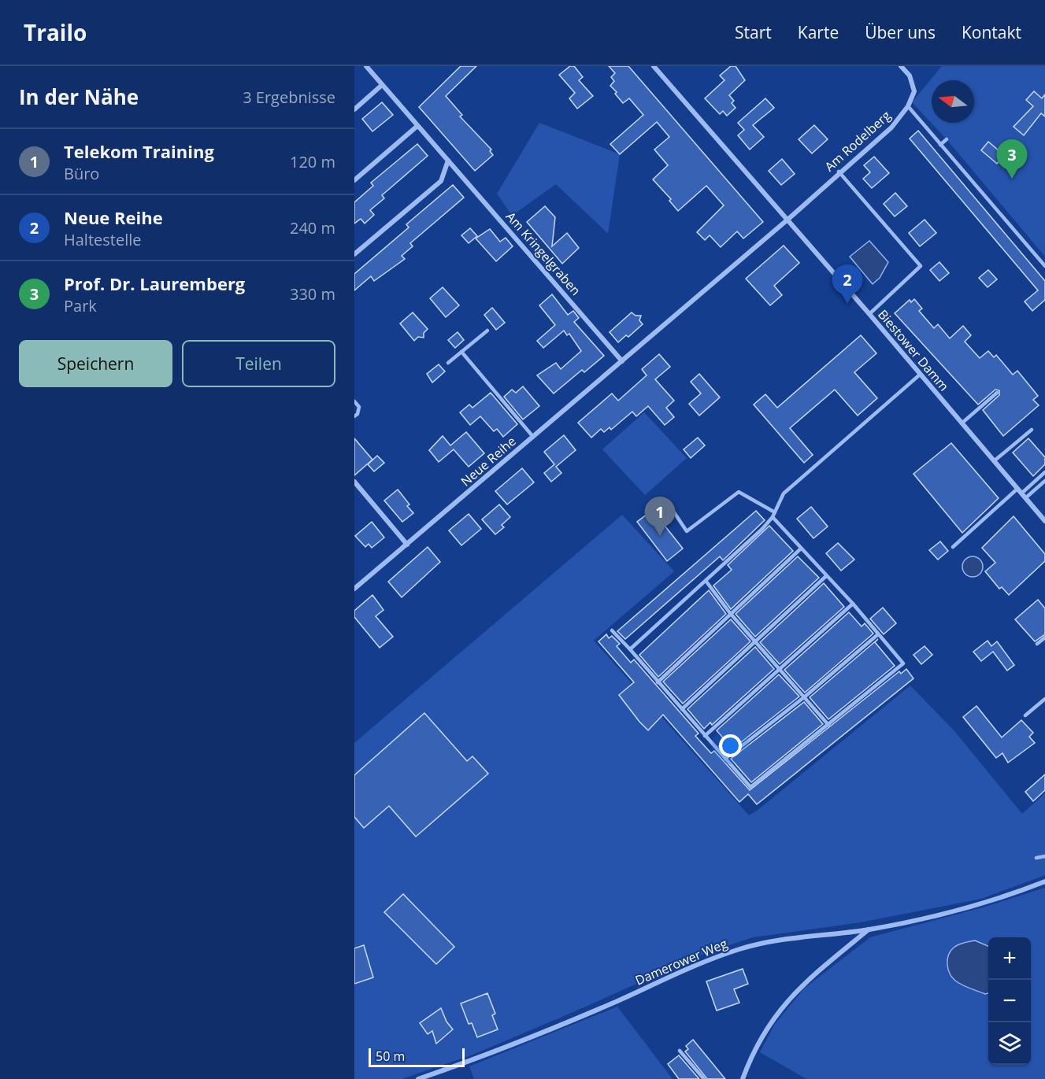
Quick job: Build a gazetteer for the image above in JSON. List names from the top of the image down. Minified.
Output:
{"streets":{"street":["Am Rodelberg","Am Kringelgraben","Biestower Damm","Neue Reihe","Damerower Weg"]},"crossings":[["Am Rodelberg","Biestower Damm"],["Am Rodelberg","Neue Reihe"],["Am Kringelgraben","Neue Reihe"],["Biestower Damm","Neue Reihe"]],"scale_bar":"50 m","north":"left","page":{"header":"Trailo","nav":["Start","Karte","Über uns","Kontakt"],"heading":["In der Nähe","3 Ergebnisse"],"list":[{"mark":"1","name":"Telekom Training","note":"Büro","value":"120 m"},{"mark":"2","name":"Neue Reihe","note":"Haltestelle","value":"240 m"},{"mark":"3","name":"Prof. Dr. Lauremberg","note":"Park","value":"330 m"}],"pins":["3","2","1"],"buttons":["Speichern","Teilen"],"map_buttons":["+","−"],"scale":"50 m"}}
